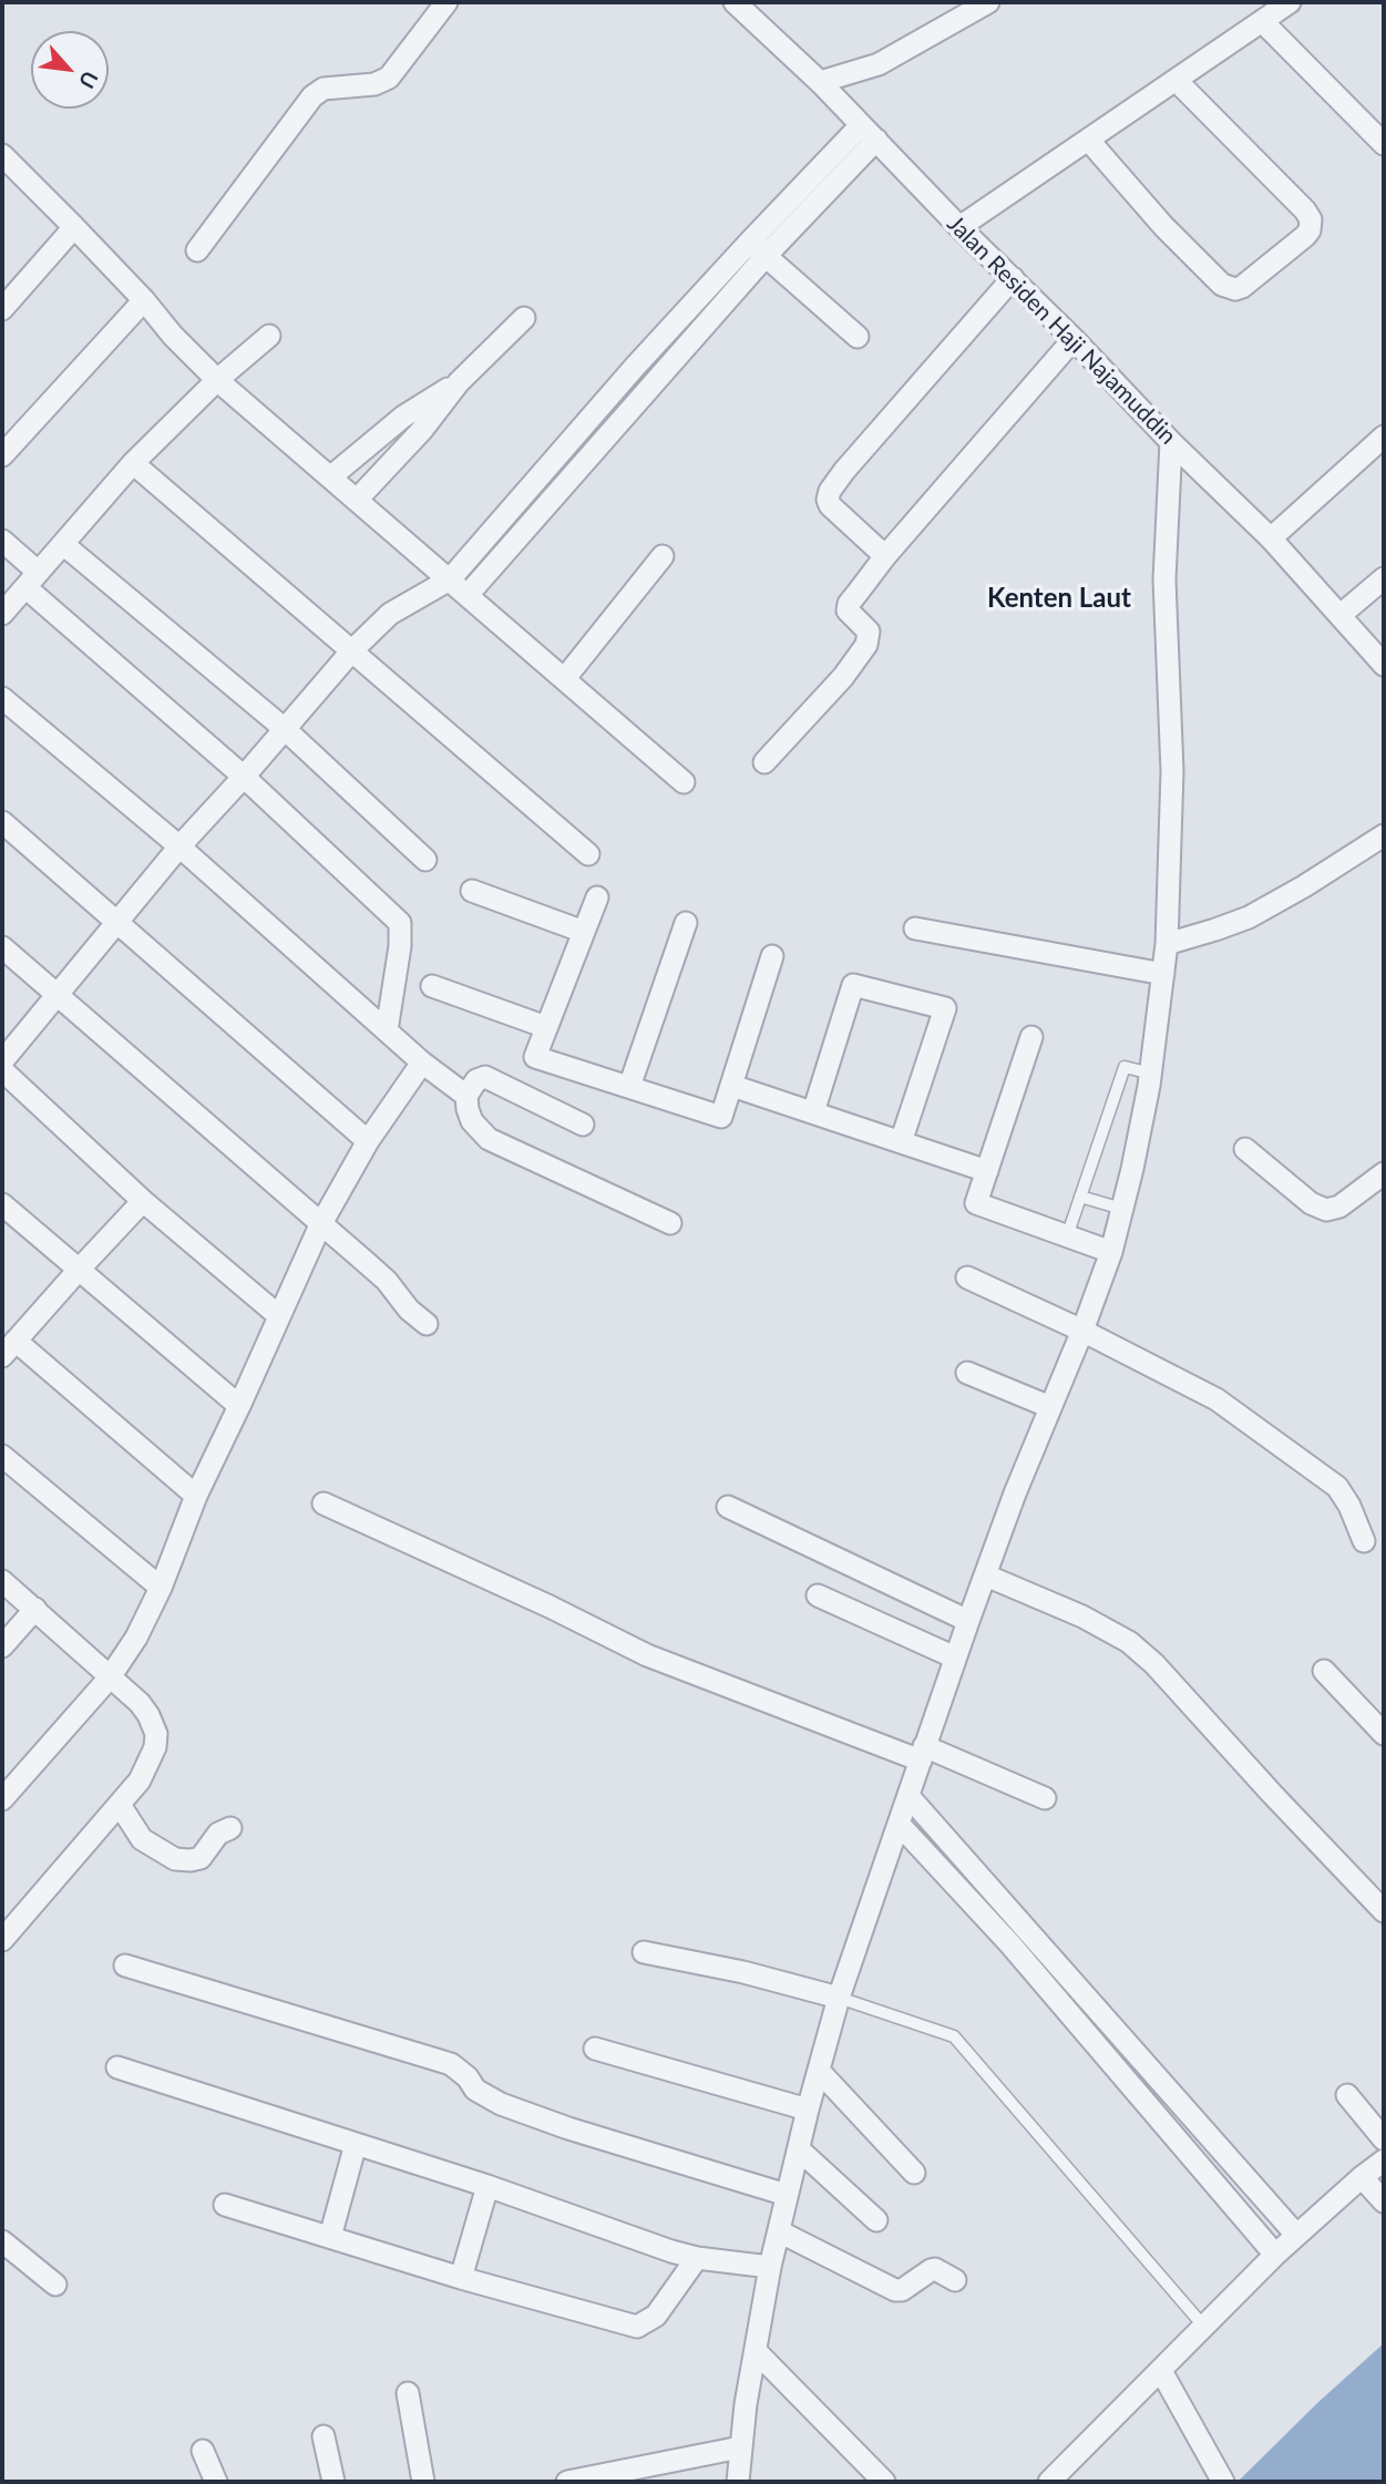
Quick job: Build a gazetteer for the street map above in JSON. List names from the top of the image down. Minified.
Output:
{"streets":{"street":["Jalan Residen Haji Najamuddin"]},"districts":["Kenten Laut"],"north":"bottom right"}
